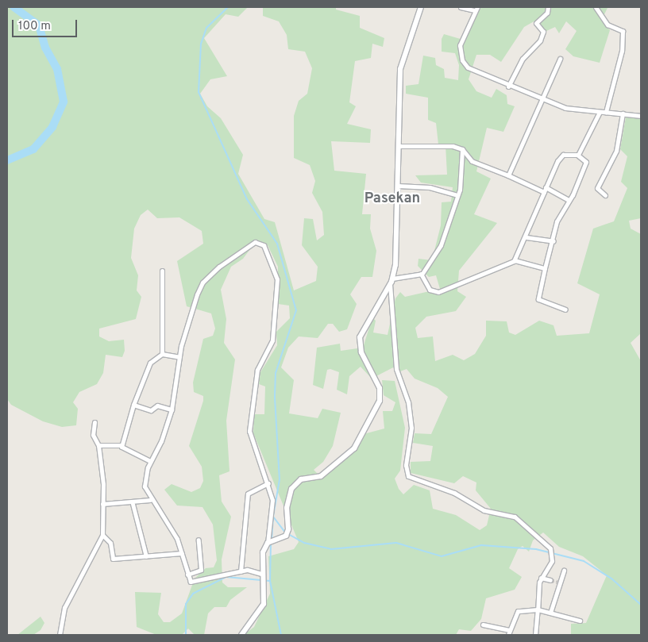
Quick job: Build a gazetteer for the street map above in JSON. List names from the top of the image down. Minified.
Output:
{"districts":["Pasekan"],"scale_bar":"100 m"}
